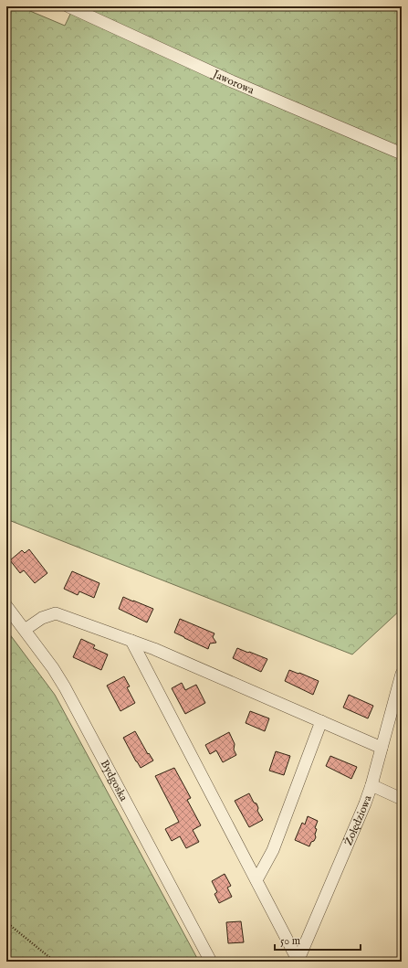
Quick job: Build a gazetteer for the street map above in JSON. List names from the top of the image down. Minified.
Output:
{"streets":{"street":["Jaworowa","Bydgoska","Żołędziowa"]},"scale_bar":"50 m"}
